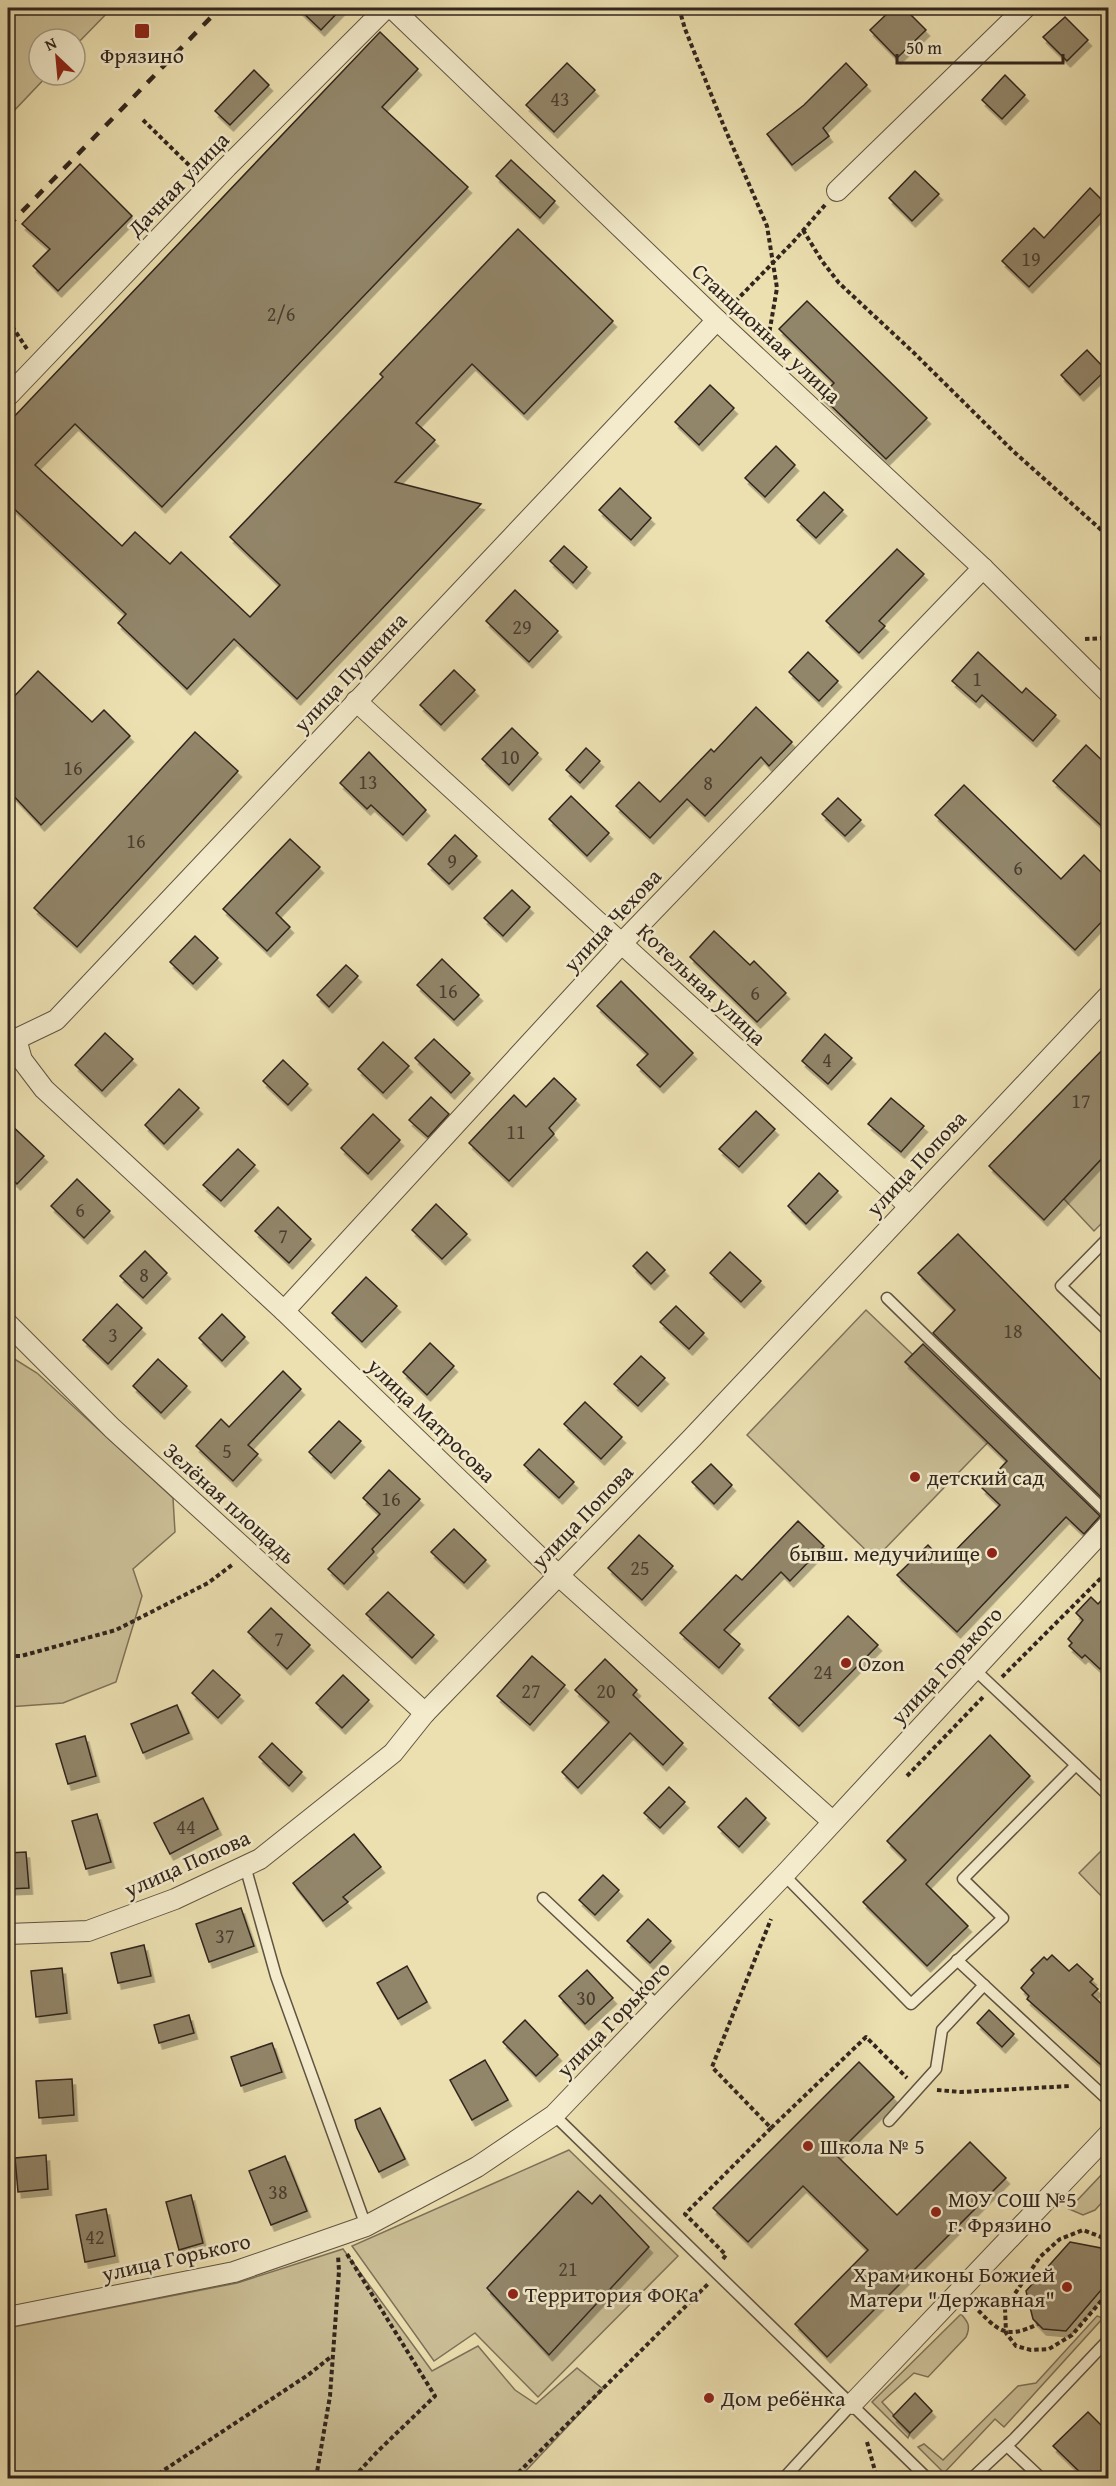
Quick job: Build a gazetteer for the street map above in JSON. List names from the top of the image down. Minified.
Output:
{"streets":{"street":["Дачная улица","Станционная улица","улица Пушкина","улица Чехова","Котельная улица","улица Попова","улица Матросова","Зелёная площадь","улица Горького"]},"crossings":[["Станционная улица","улица Пушкина"],["Станционная улица","улица Чехова"],["улица Пушкина","Котельная улица"],["улица Пушкина","улица Матросова"],["улица Чехова","Котельная улица"],["улица Чехова","улица Матросова"],["Котельная улица","улица Попова"],["улица Попова","улица Матросова"],["улица Попова","Зелёная площадь"],["улица Матросова","улица Горького"]],"places":{"transit":["Фрязино"],"other":["детский сад","бывш. медучилище","Ozon","Школа № 5","МОУ СОШ №5 г. Фрязино","Храм иконы Божией Матери \"Державная\"","Территория ФОКа","Дом ребёнка"]},"house_numbers":["43","19","2/6","29","1","10","16","13","8","16","9","6","16","6","4","17","11","6","7","8","18","3","5","16","25","7","24","27","20","44","37","30","38","42","21"],"scale_bar":"50 m","north":"top left"}
